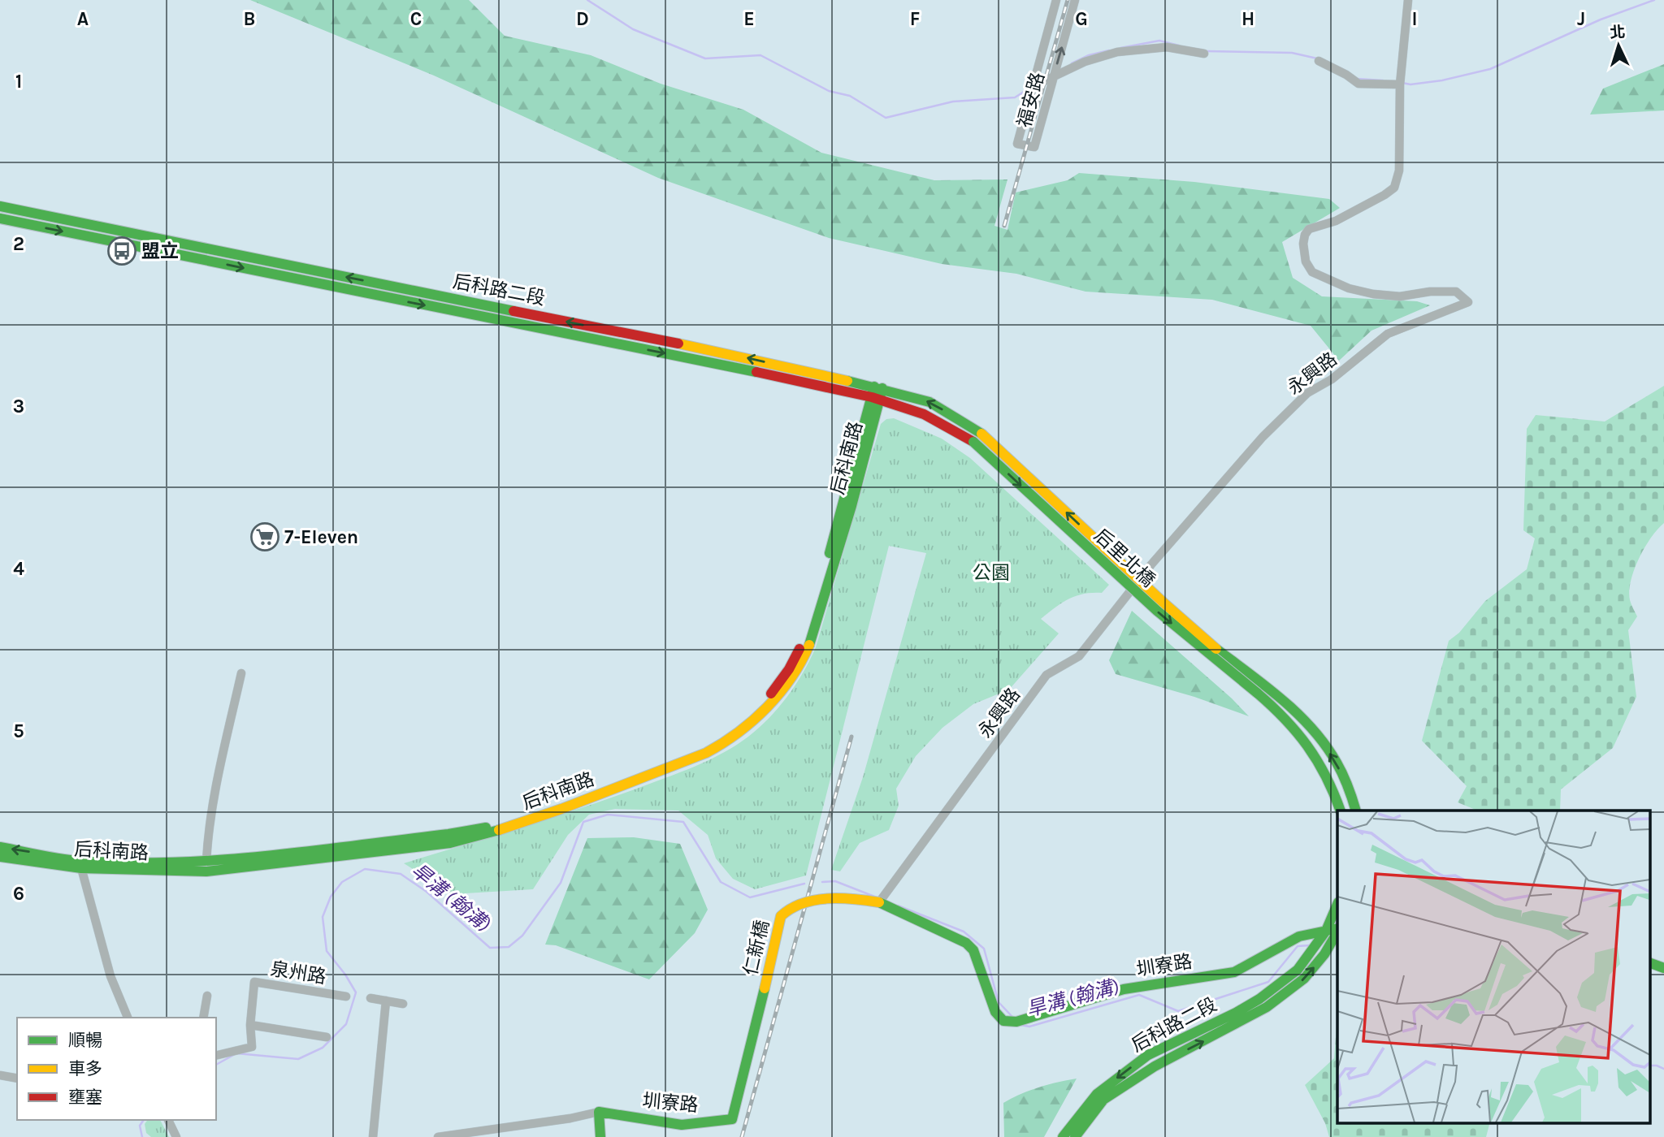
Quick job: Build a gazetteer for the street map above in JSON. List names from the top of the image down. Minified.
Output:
{"streets":{"street":["福安路","后科路二段","永興路","后科南路","后里北橋","仁新橋","圳寮路","泉州路"]},"crossings":[["后科路二段","后科南路"],["后科路二段","后里北橋"],["永興路","仁新橋"],["永興路","圳寮路"],["仁新橋","圳寮路"]],"water":["旱溝 (翰溝)"],"parks":["公園"],"places":{"bus stop":["盟立"],"supermarket":["7-Eleven"]},"legend":["順暢","車多","壅塞"],"north":"top","grid":{"columns":["A","B","C","D","E","F","G","H","I","J"],"rows":["1","2","3","4","5","6"]}}
